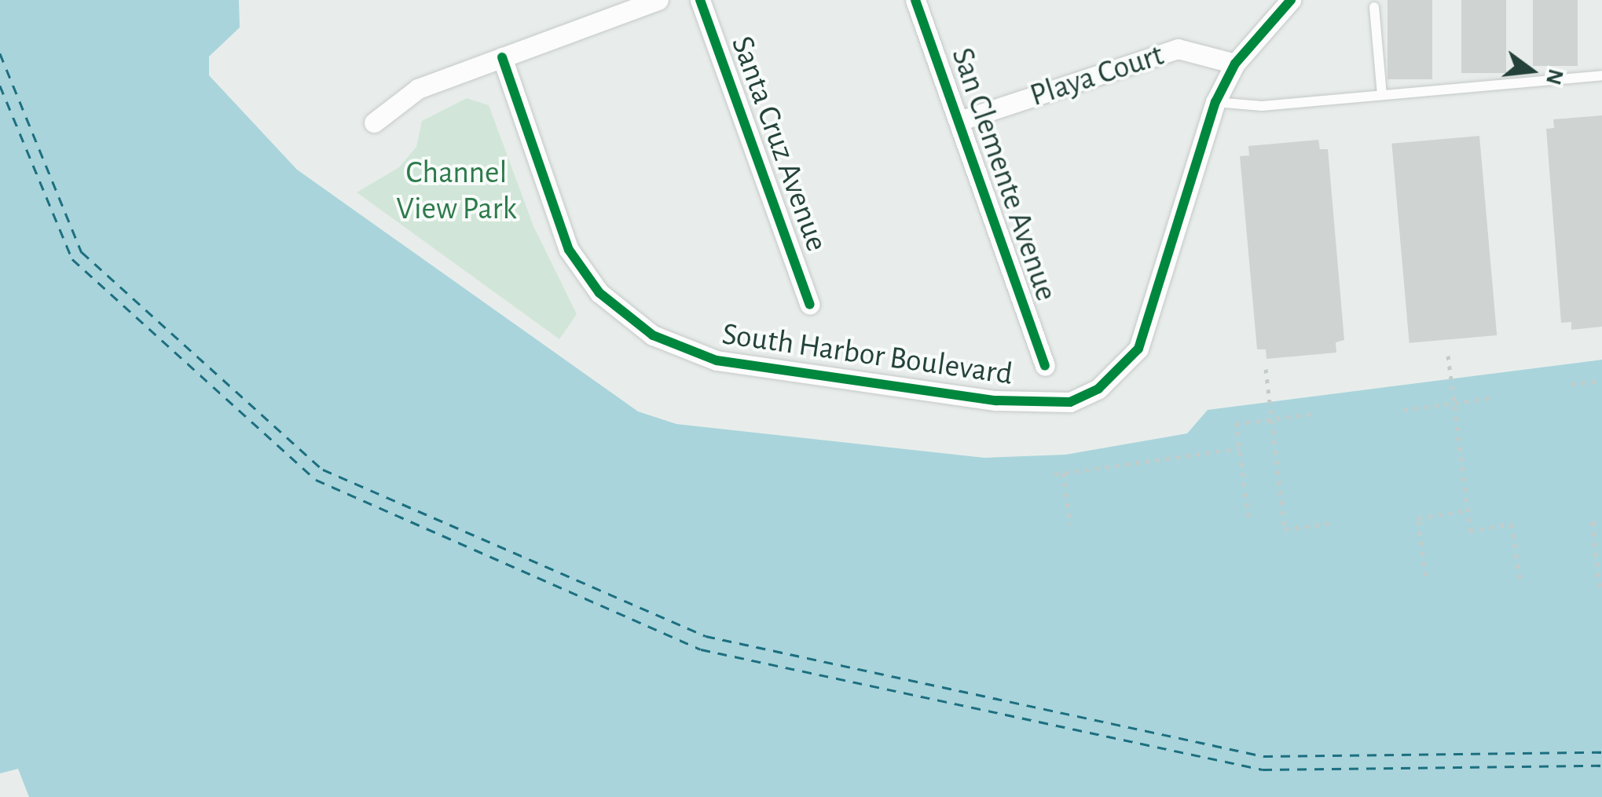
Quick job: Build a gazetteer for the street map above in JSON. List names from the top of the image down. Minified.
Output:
{"streets":{"street":["Playa Court","Santa Cruz Avenue","San Clemente Avenue","South Harbor Boulevard"]},"crossings":[["Playa Court","San Clemente Avenue"],["Playa Court","South Harbor Boulevard"]],"parks":["Channel View Park"],"north":"right"}
